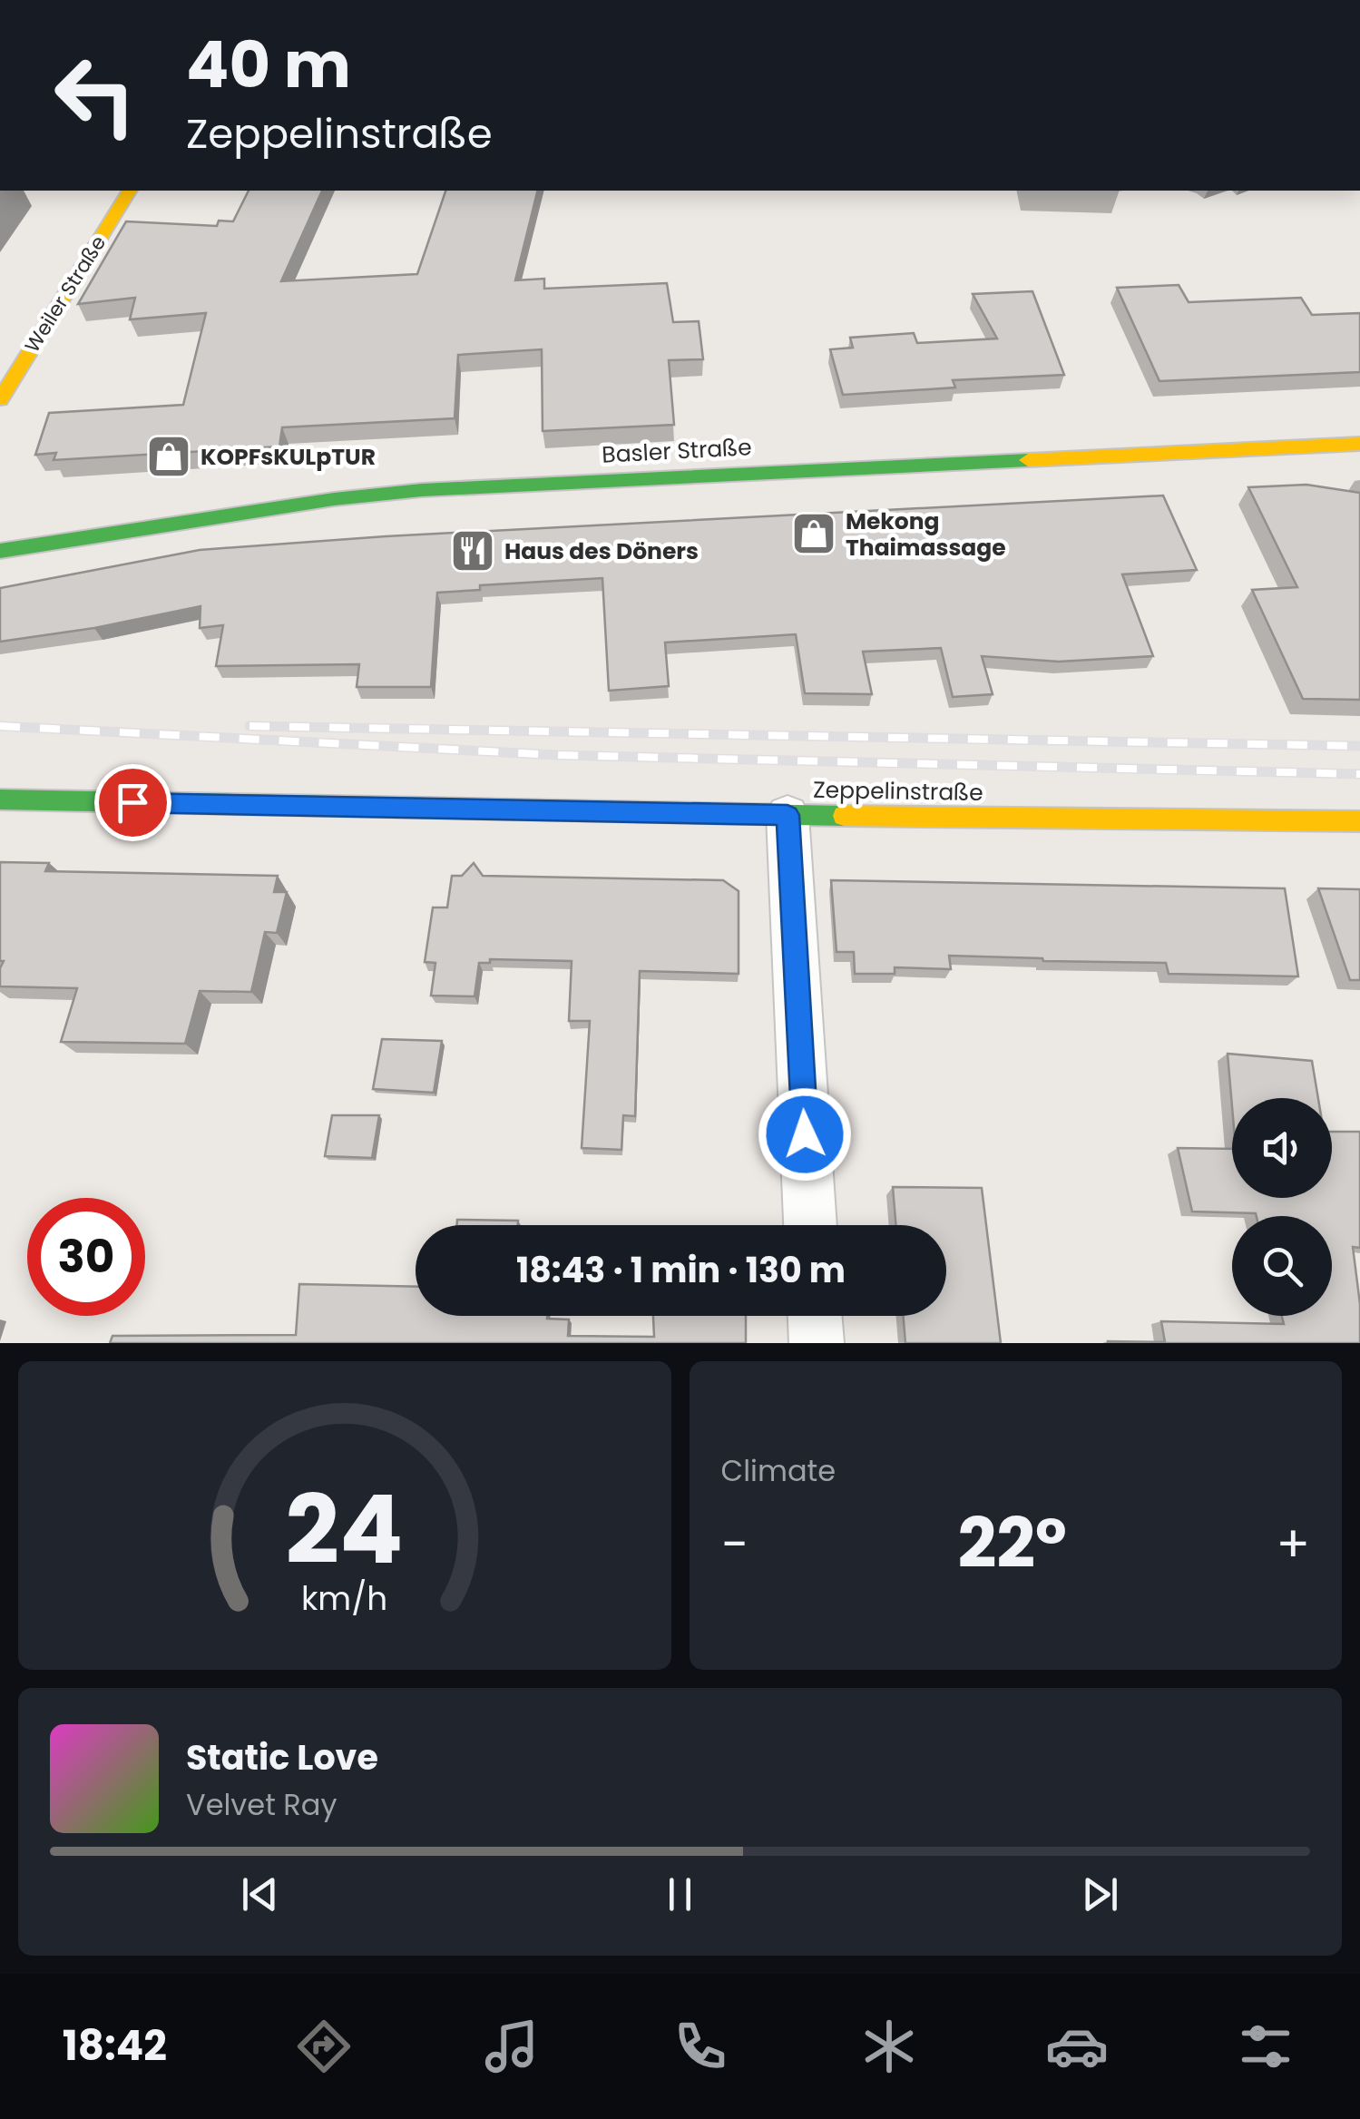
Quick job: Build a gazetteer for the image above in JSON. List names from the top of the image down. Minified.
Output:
{"streets":{"main road":["Weiler Straße","Basler Straße","Zeppelinstraße"]},"places":{"shop":["KOPFsKULpTUR","Mekong Thaimassage"],"restaurant":["Haus des Döners"]},"page":{"turn":["40 m","Zeppelinstraße"],"limit":"30","trip":"18:43 · 1 min · 130 m","tile":"Climate","heat":["−","22°","+"],"song":["Static Love","Velvet Ray"],"tabs":"18:42","gauge":["24","km/h"]}}
